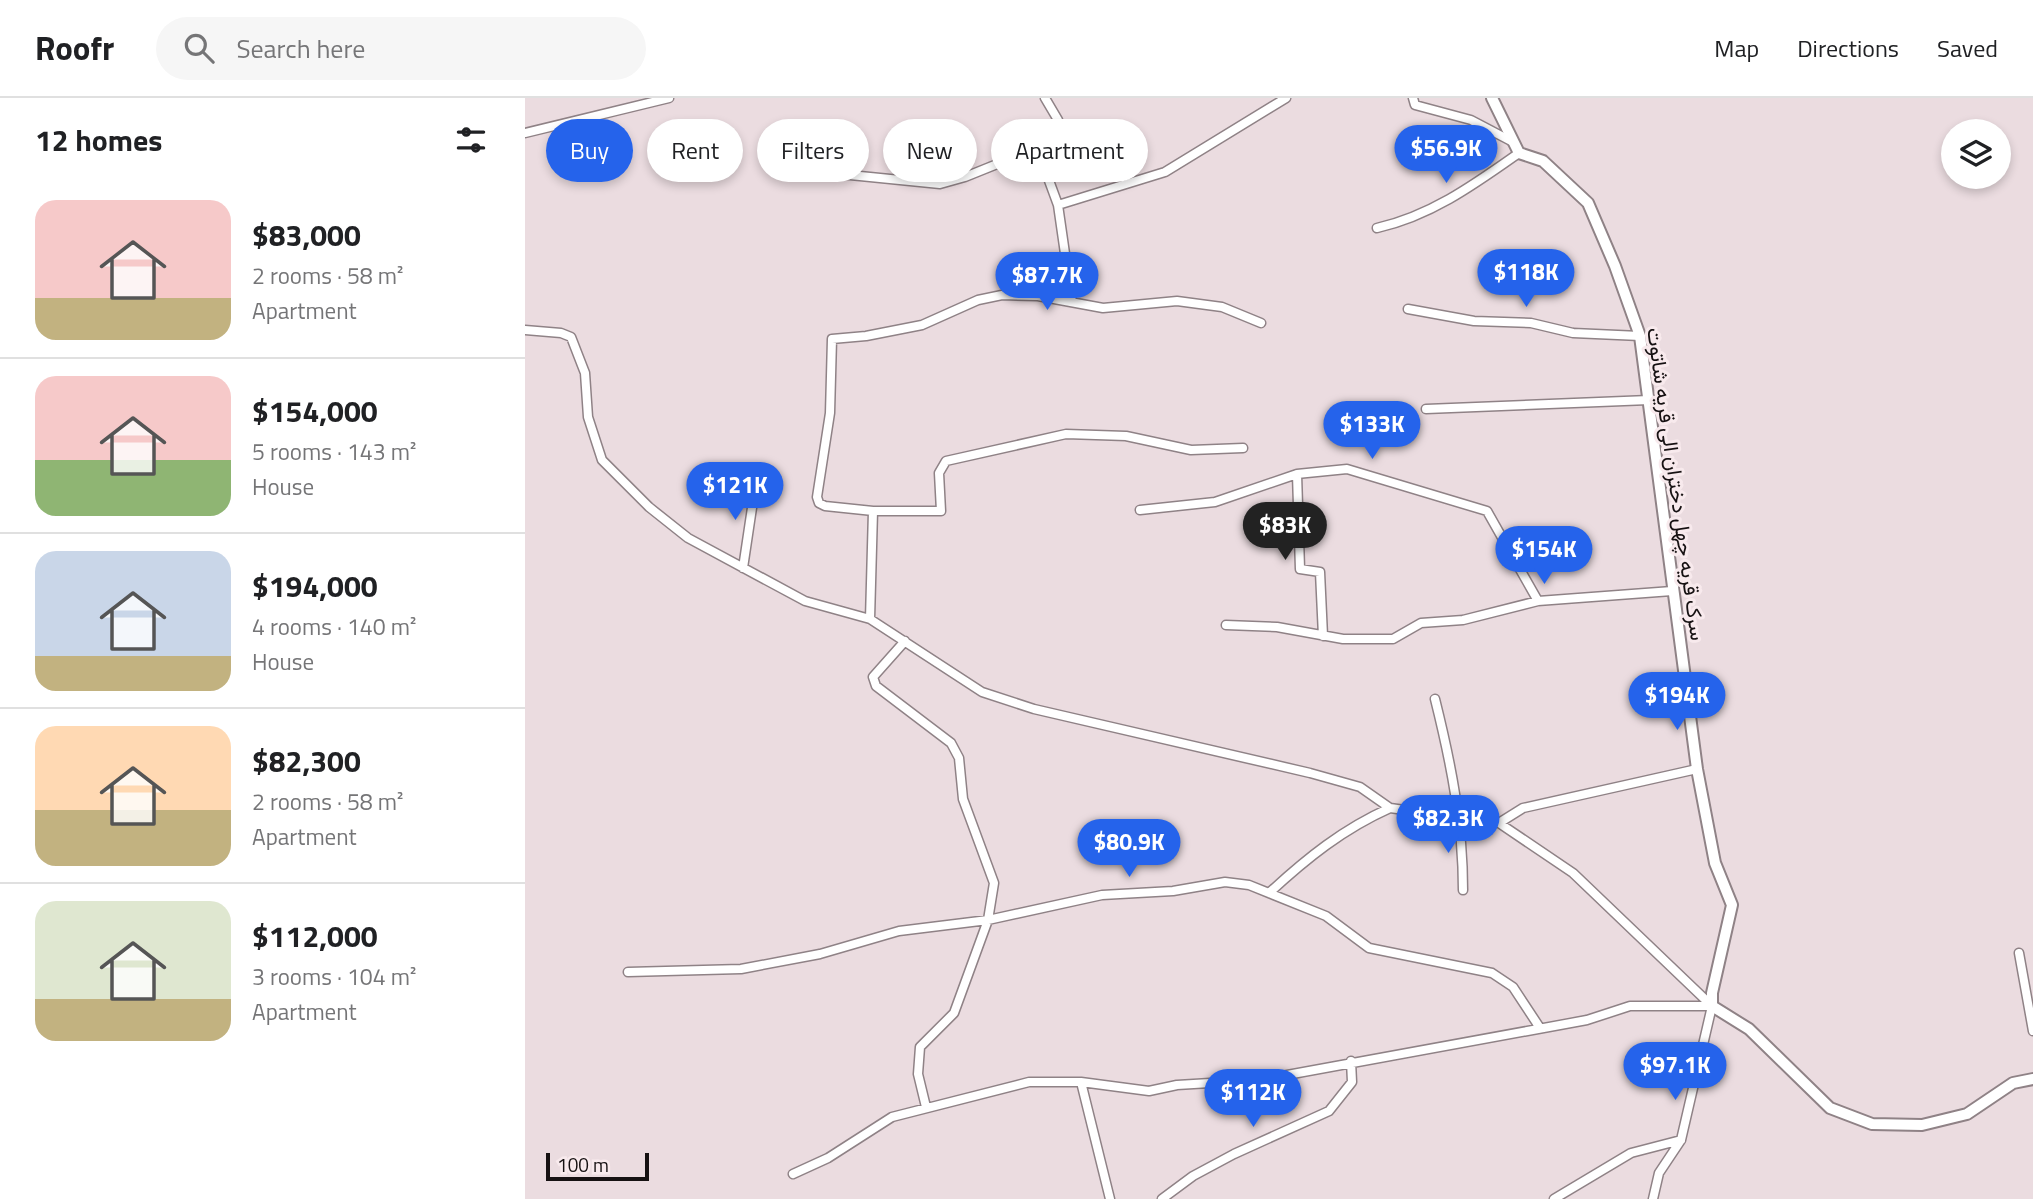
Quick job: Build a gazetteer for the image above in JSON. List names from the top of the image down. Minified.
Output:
{"streets":{"street":["سرک قریه چهل دختران الی قریه شاتوت"]},"scale_bar":"100 m","page":{"header":"Roofr","search":"Search here","nav":["Map","Directions","Saved"],"heading":"12 homes","chip":["Buy","Rent","Filters","New","Apartment"],"price":["$56.9K","$118K","$87.7K","$133K","$121K","$83K","$154K","$194K","$82.3K","$80.9K","$97.1K","$112K"],"list":[{"name":"$83,000","note":"2 rooms · 58 m² · Apartment"},{"name":"$154,000","note":"5 rooms · 143 m² · House"},{"name":"$194,000","note":"4 rooms · 140 m² · House"},{"name":"$82,300","note":"2 rooms · 58 m² · Apartment"},{"name":"$112,000","note":"3 rooms · 104 m² · Apartment"}],"scale":"100 m"}}
